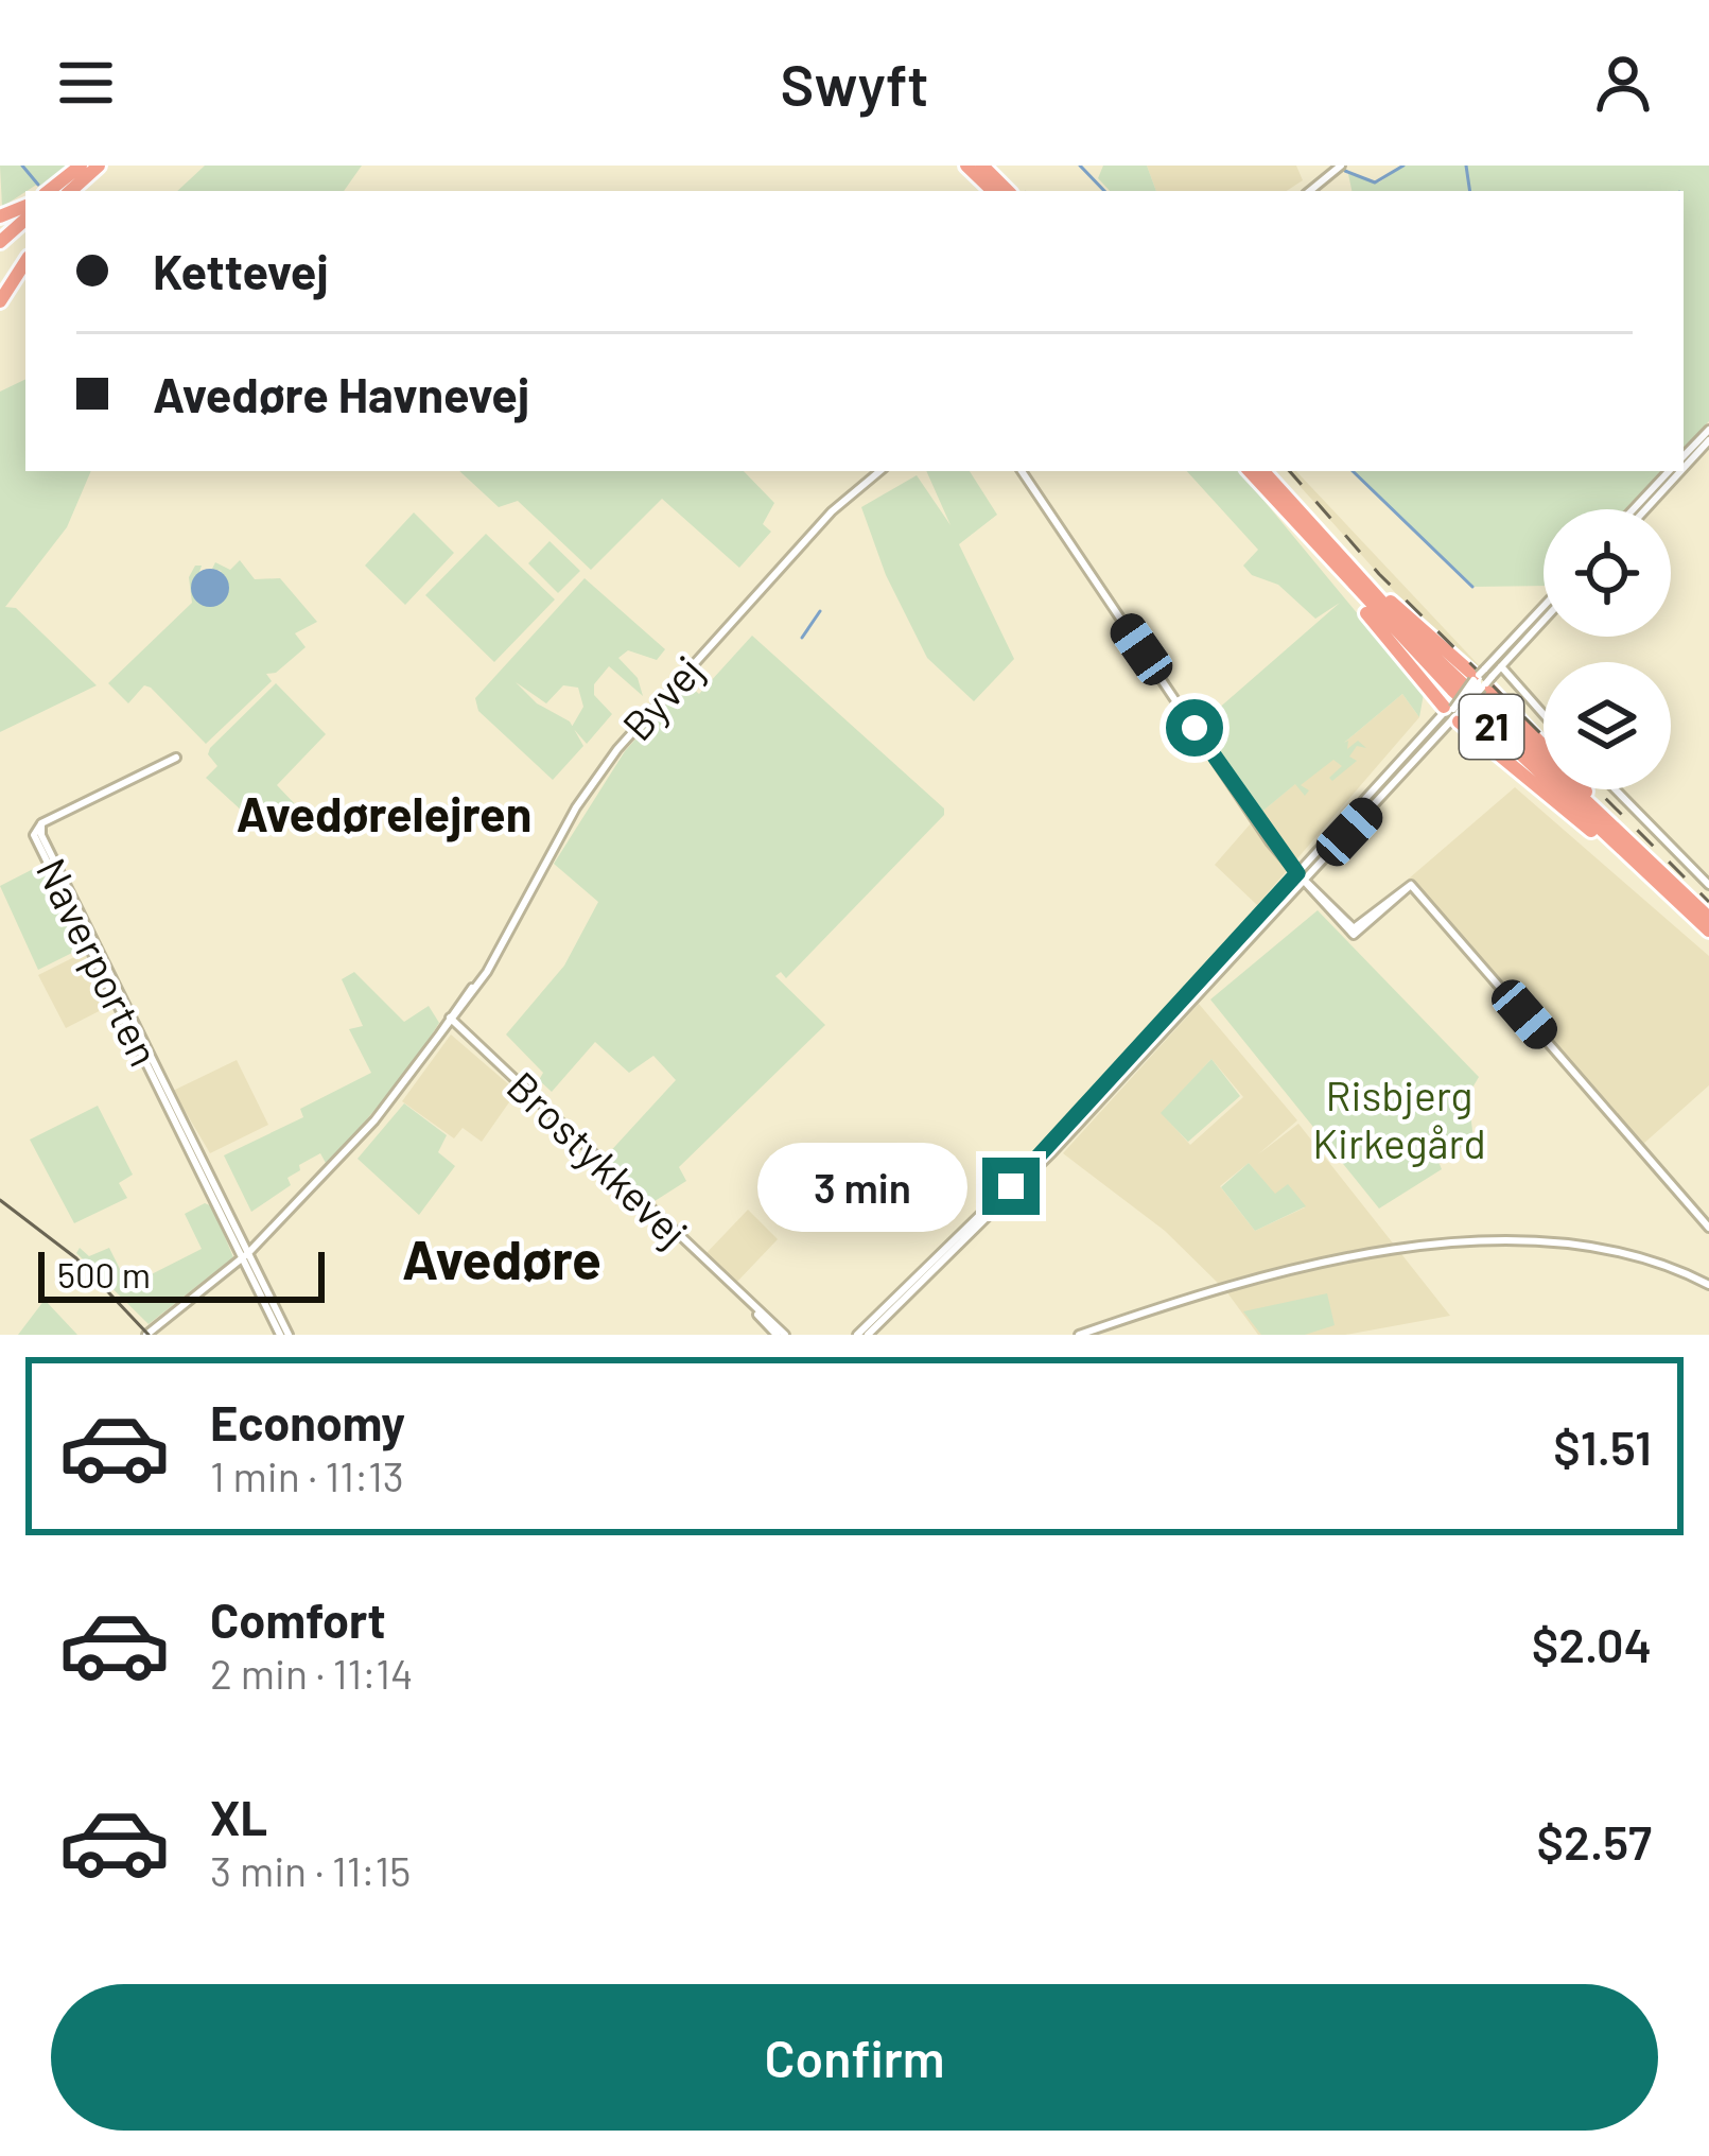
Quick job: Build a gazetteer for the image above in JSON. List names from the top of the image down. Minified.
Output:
{"streets":{"highway":["21"],"street":["Byvej","Naverporten","Brostykkevej"]},"crossings":[["Byvej","Naverporten"],["Byvej","Brostykkevej"]],"districts":["Avedørelejren","Avedøre"],"parks":["Risbjerg Kirkegård"],"scale_bar":"500 m","page":{"header":"Swyft","banner":["Kettevej","Avedøre Havnevej"],"bubble":"3 min","scale":"500 m","list":[{"name":"Economy","note":"1 min · 11:13","value":"$1.51"},{"name":"Comfort","note":"2 min · 11:14","value":"$2.04"},{"name":"XL","note":"3 min · 11:15","value":"$2.57"}],"buttons":"Confirm"}}
